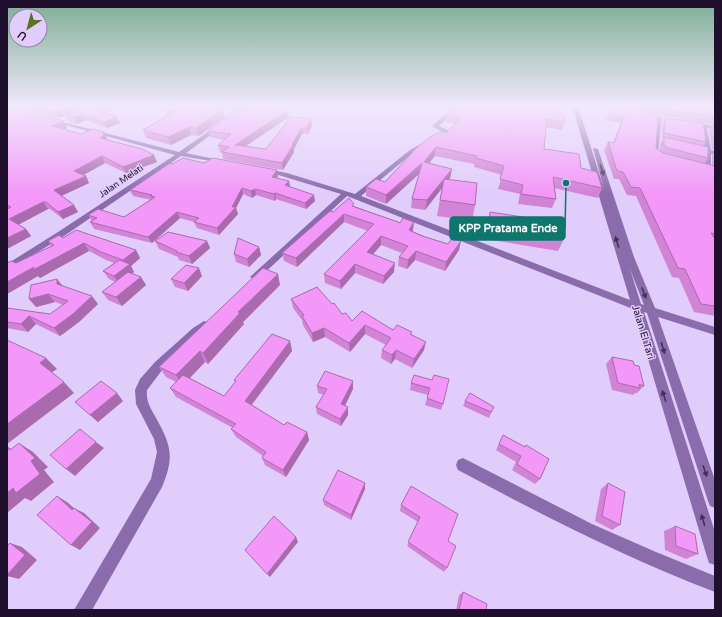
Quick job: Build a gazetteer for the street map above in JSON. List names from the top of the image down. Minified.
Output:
{"streets":{"street":["Jalan Melati","Jalan El Tari"]},"places":["KPP Pratama Ende"],"north":"bottom left"}
